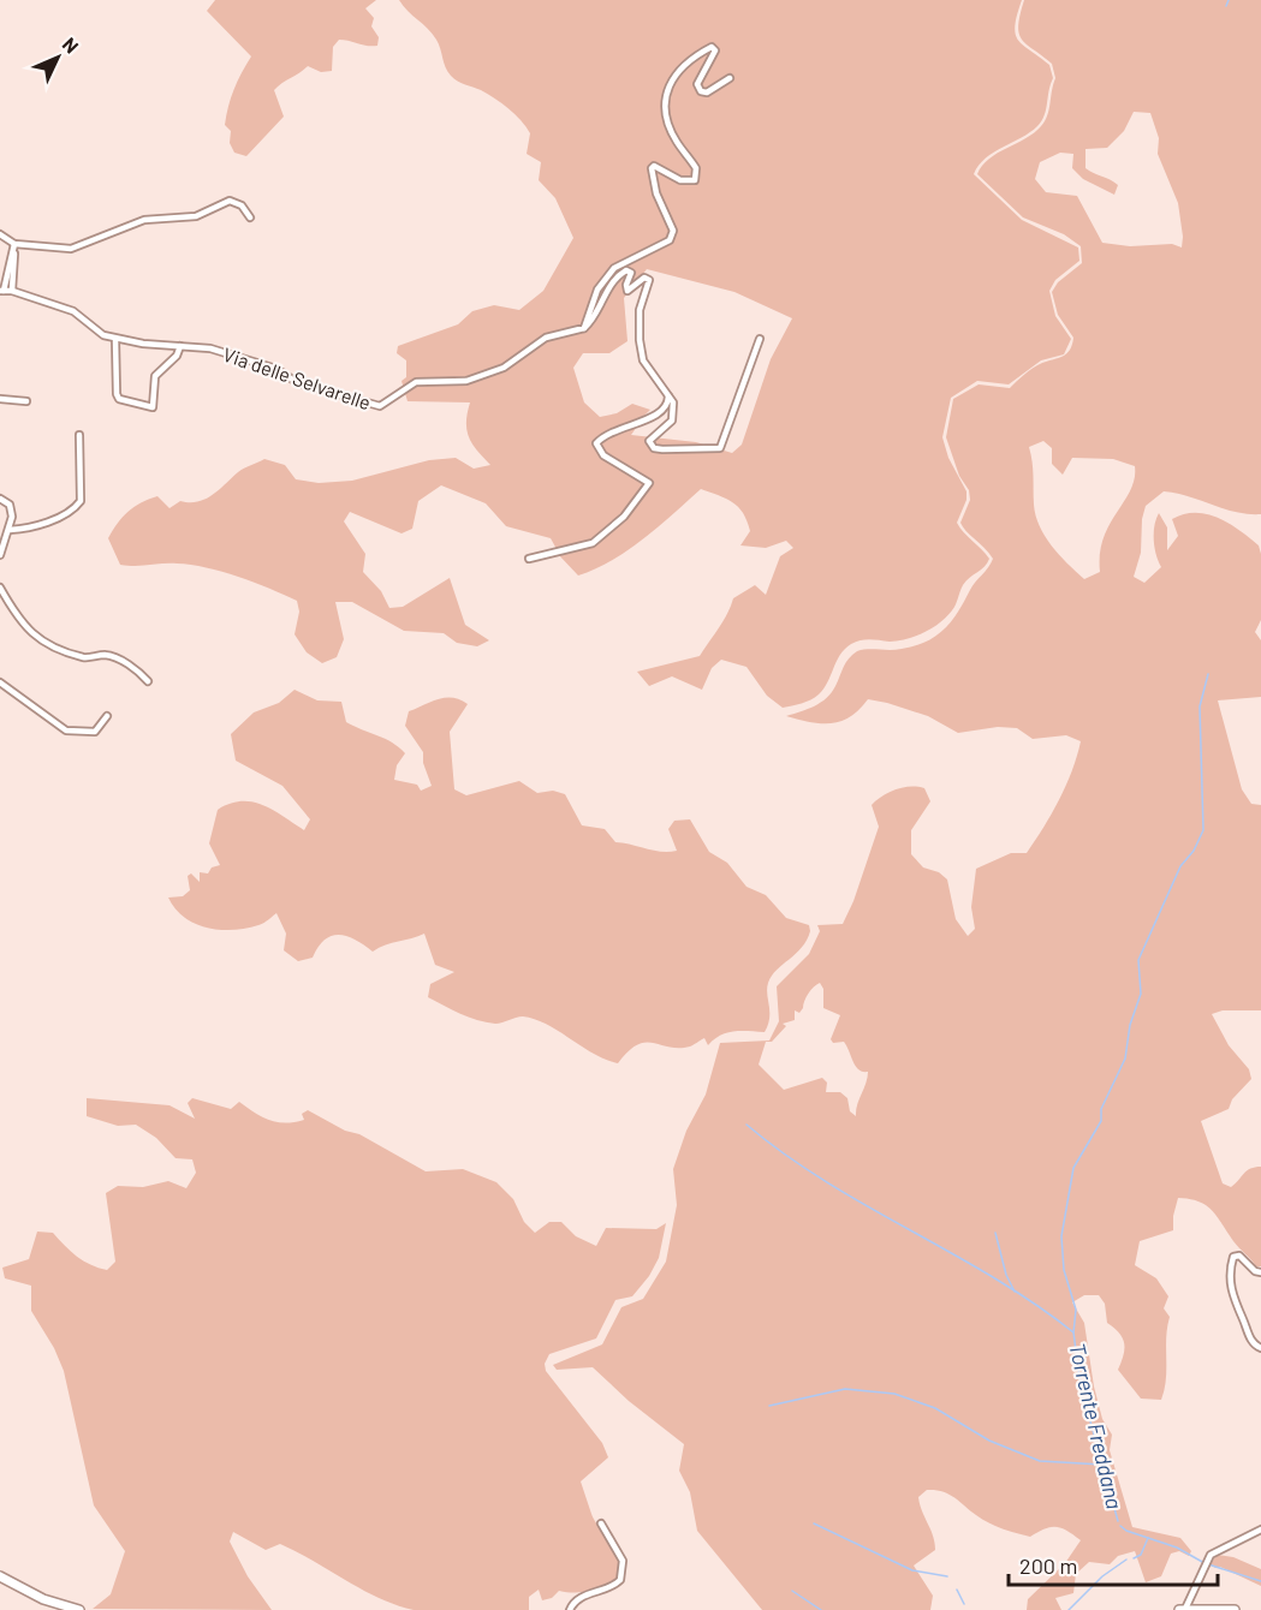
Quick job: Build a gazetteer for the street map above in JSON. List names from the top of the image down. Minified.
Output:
{"streets":{"street":["Via delle Selvarelle"]},"water":["Torrente Freddana"],"scale_bar":"200 m","north":"top right"}
